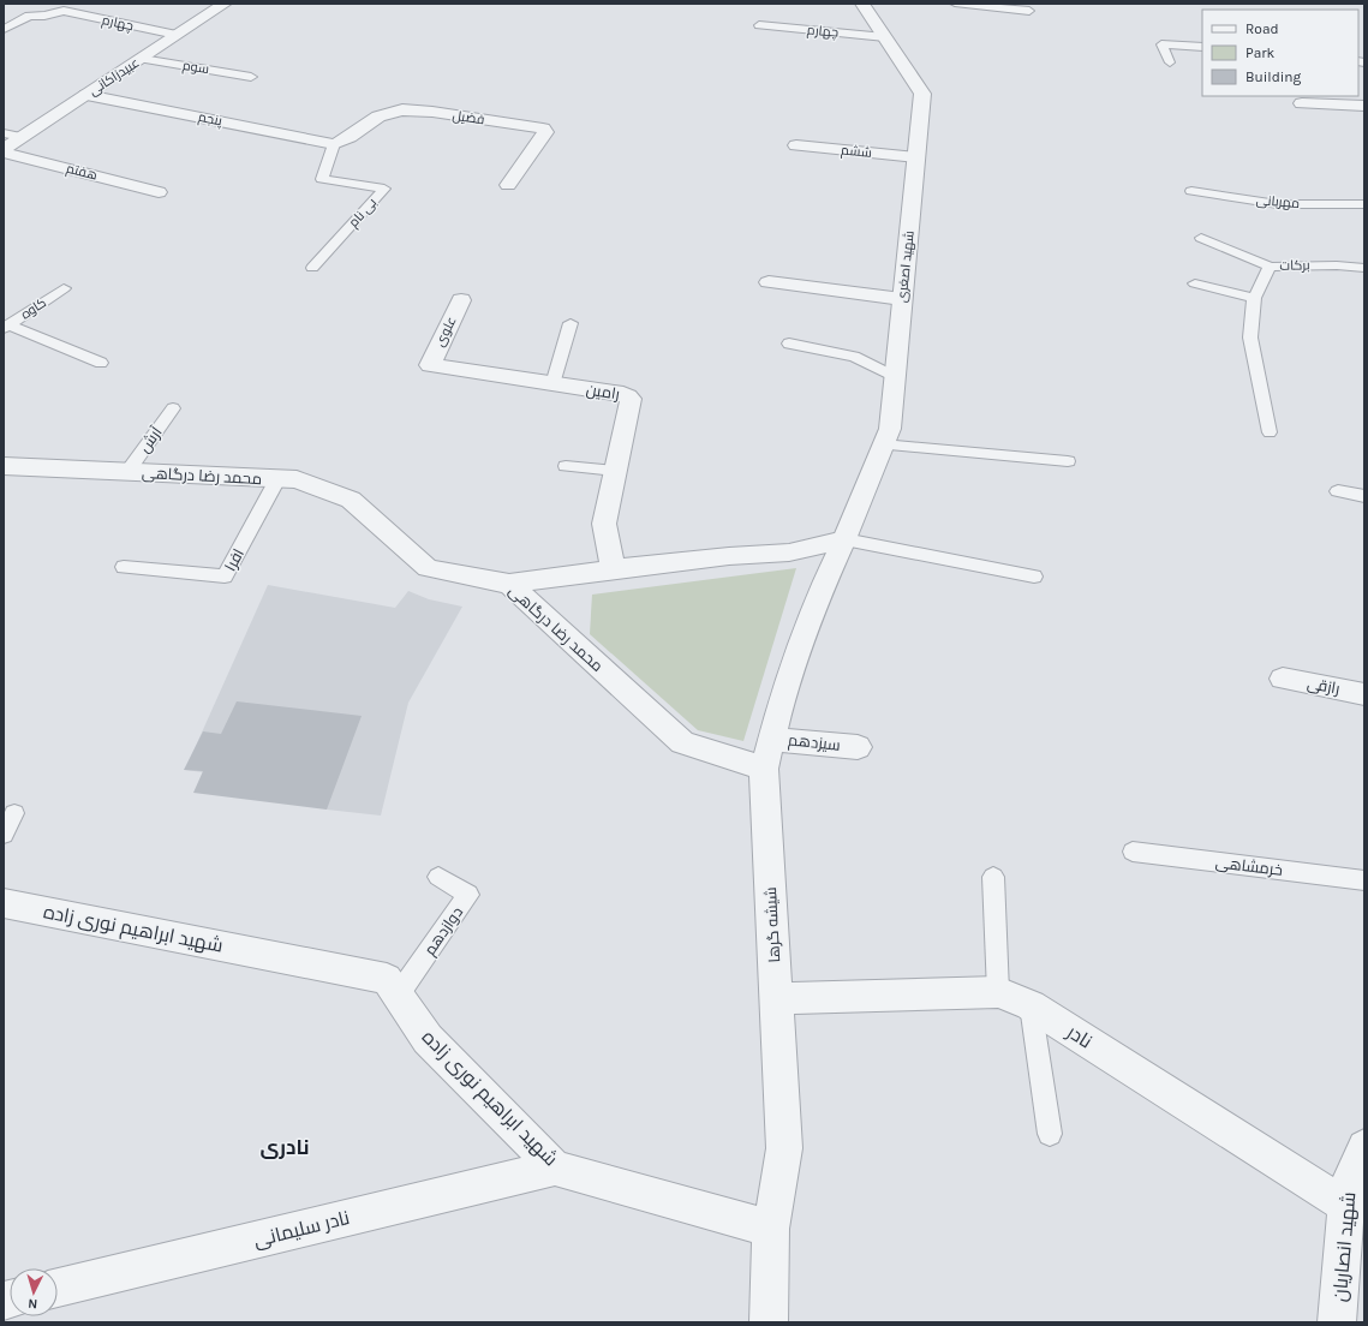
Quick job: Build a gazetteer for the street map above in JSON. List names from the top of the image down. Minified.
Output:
{"streets":{"street":["عبیدزاکانی","فضیل","پنجم","ششم","هفتم","شهید اصغری","علوی","رامین","محمد رضا درگاهی","رازقی","سیزدهم","شیشه گرها","شهید ابراهیم نوری زاده","نادر","نادر سلیمانی","شهید انصاریان"],"lane":["چهارم","سوم","مهربانی","بی نام","برکات","کاوه","آرش","افرا","خرمشاهی","دوازدهم"]},"crossings":[["چهارم","عبیدزاکانی"],["چهارم","شهید اصغری"],["سوم","عبیدزاکانی"],["عبیدزاکانی","پنجم"],["عبیدزاکانی","هفتم"],["فضیل","پنجم"],["فضیل","بی نام"],["پنجم","بی نام"],["ششم","شهید اصغری"],["شهید اصغری","شیشه گرها"],["علوی","رامین"],["آرش","محمد رضا درگاهی"],["محمد رضا درگاهی","افرا"],["محمد رضا درگاهی","شیشه گرها"],["سیزدهم","شیشه گرها"],["شیشه گرها","شهید ابراهیم نوری زاده"],["شیشه گرها","نادر"],["شهید ابراهیم نوری زاده","دوازدهم"],["شهید ابراهیم نوری زاده","نادر سلیمانی"],["نادر","شهید انصاریان"]],"districts":["نادری"],"legend":["Road","Park","Building"],"north":"bottom"}
